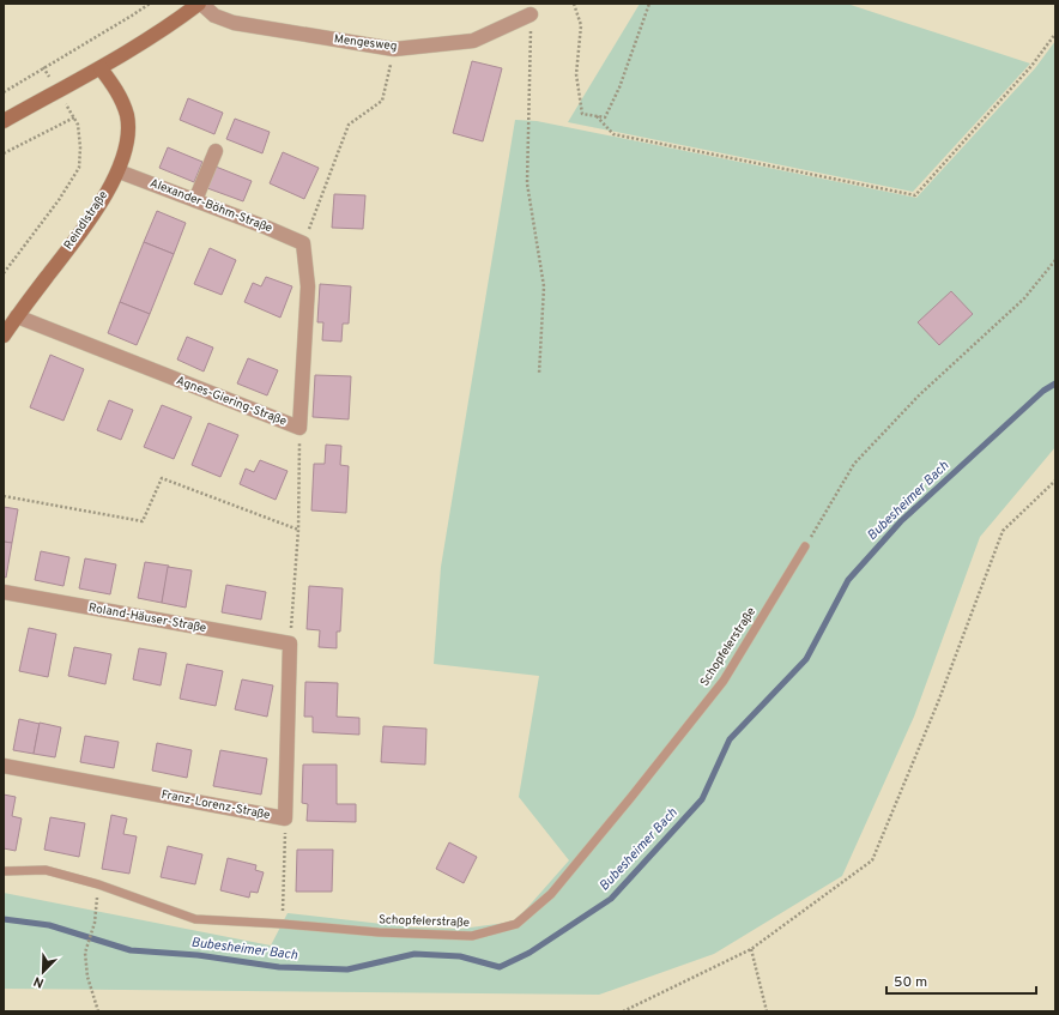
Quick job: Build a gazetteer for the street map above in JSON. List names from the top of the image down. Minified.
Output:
{"streets":{"street":["Mengesweg","Alexander-Böhm-Straße","Reindlstraße","Agnes-Giering-Straße","Roland-Häuser-Straße","Franz-Lorenz-Straße"],"lane":["Schopfelerstraße"]},"crossings":[["Alexander-Böhm-Straße","Reindlstraße"],["Alexander-Böhm-Straße","Agnes-Giering-Straße"],["Reindlstraße","Agnes-Giering-Straße"],["Roland-Häuser-Straße","Franz-Lorenz-Straße"]],"water":["Bubesheimer Bach"],"scale_bar":"50 m","north":"bottom left"}
